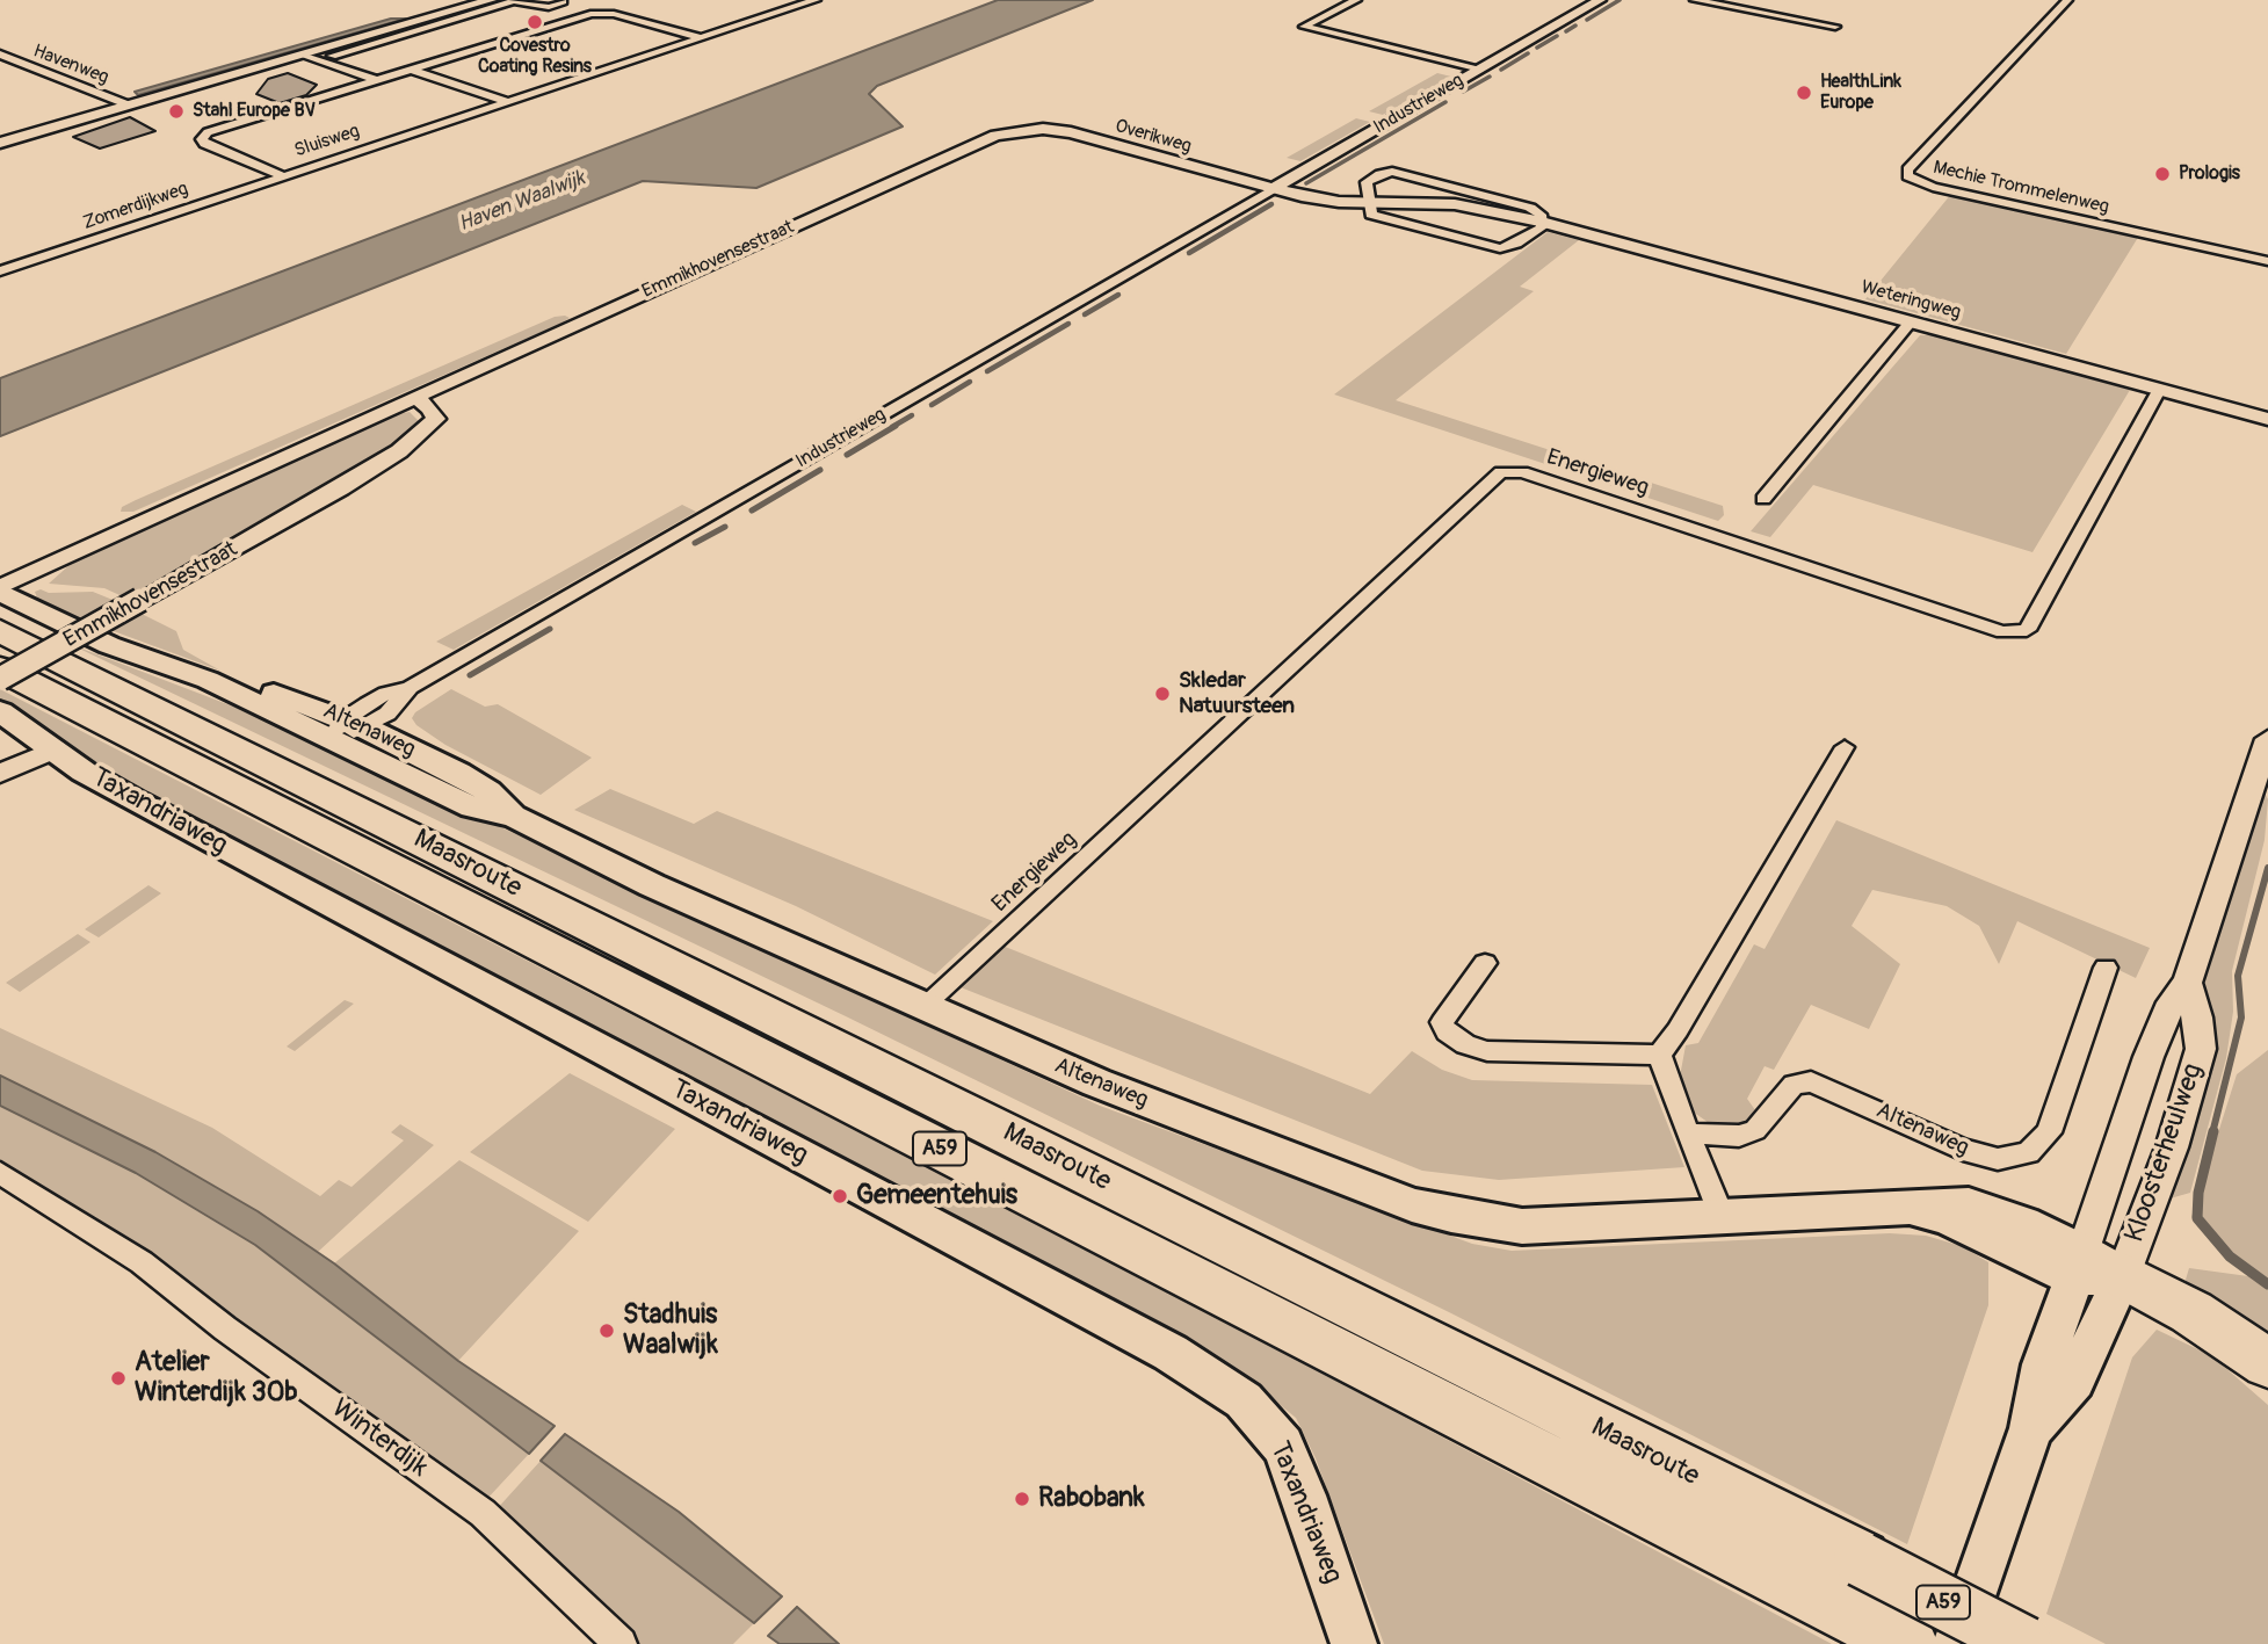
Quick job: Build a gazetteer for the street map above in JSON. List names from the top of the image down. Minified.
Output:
{"streets":{"highway":["Maasroute","A59"],"main road":["Altenaweg","Taxandriaweg"],"street":["Havenweg","Industrieweg","Overikweg","Sluisweg","Mechie Trommelenweg","Zomerdijkweg","Emmikhovensestraat","Weteringweg","Energieweg","Kloosterheulweg","Winterdijk"]},"crossings":[["Industrieweg","Overikweg"],["Industrieweg","Altenaweg"],["Overikweg","Emmikhovensestraat"],["Sluisweg","Zomerdijkweg"],["Emmikhovensestraat","Altenaweg"],["Weteringweg","Energieweg"],["Energieweg","Altenaweg"],["Altenaweg","Kloosterheulweg"]],"water":["Haven Waalwijk"],"places":["Covestro Coating Resins","HealthLink Europe","Stahl Europe BV","Prologis","Skledar Natuursteen","Gemeentehuis","Stadhuis Waalwijk","Atelier Winterdijk 30b","Rabobank"]}
